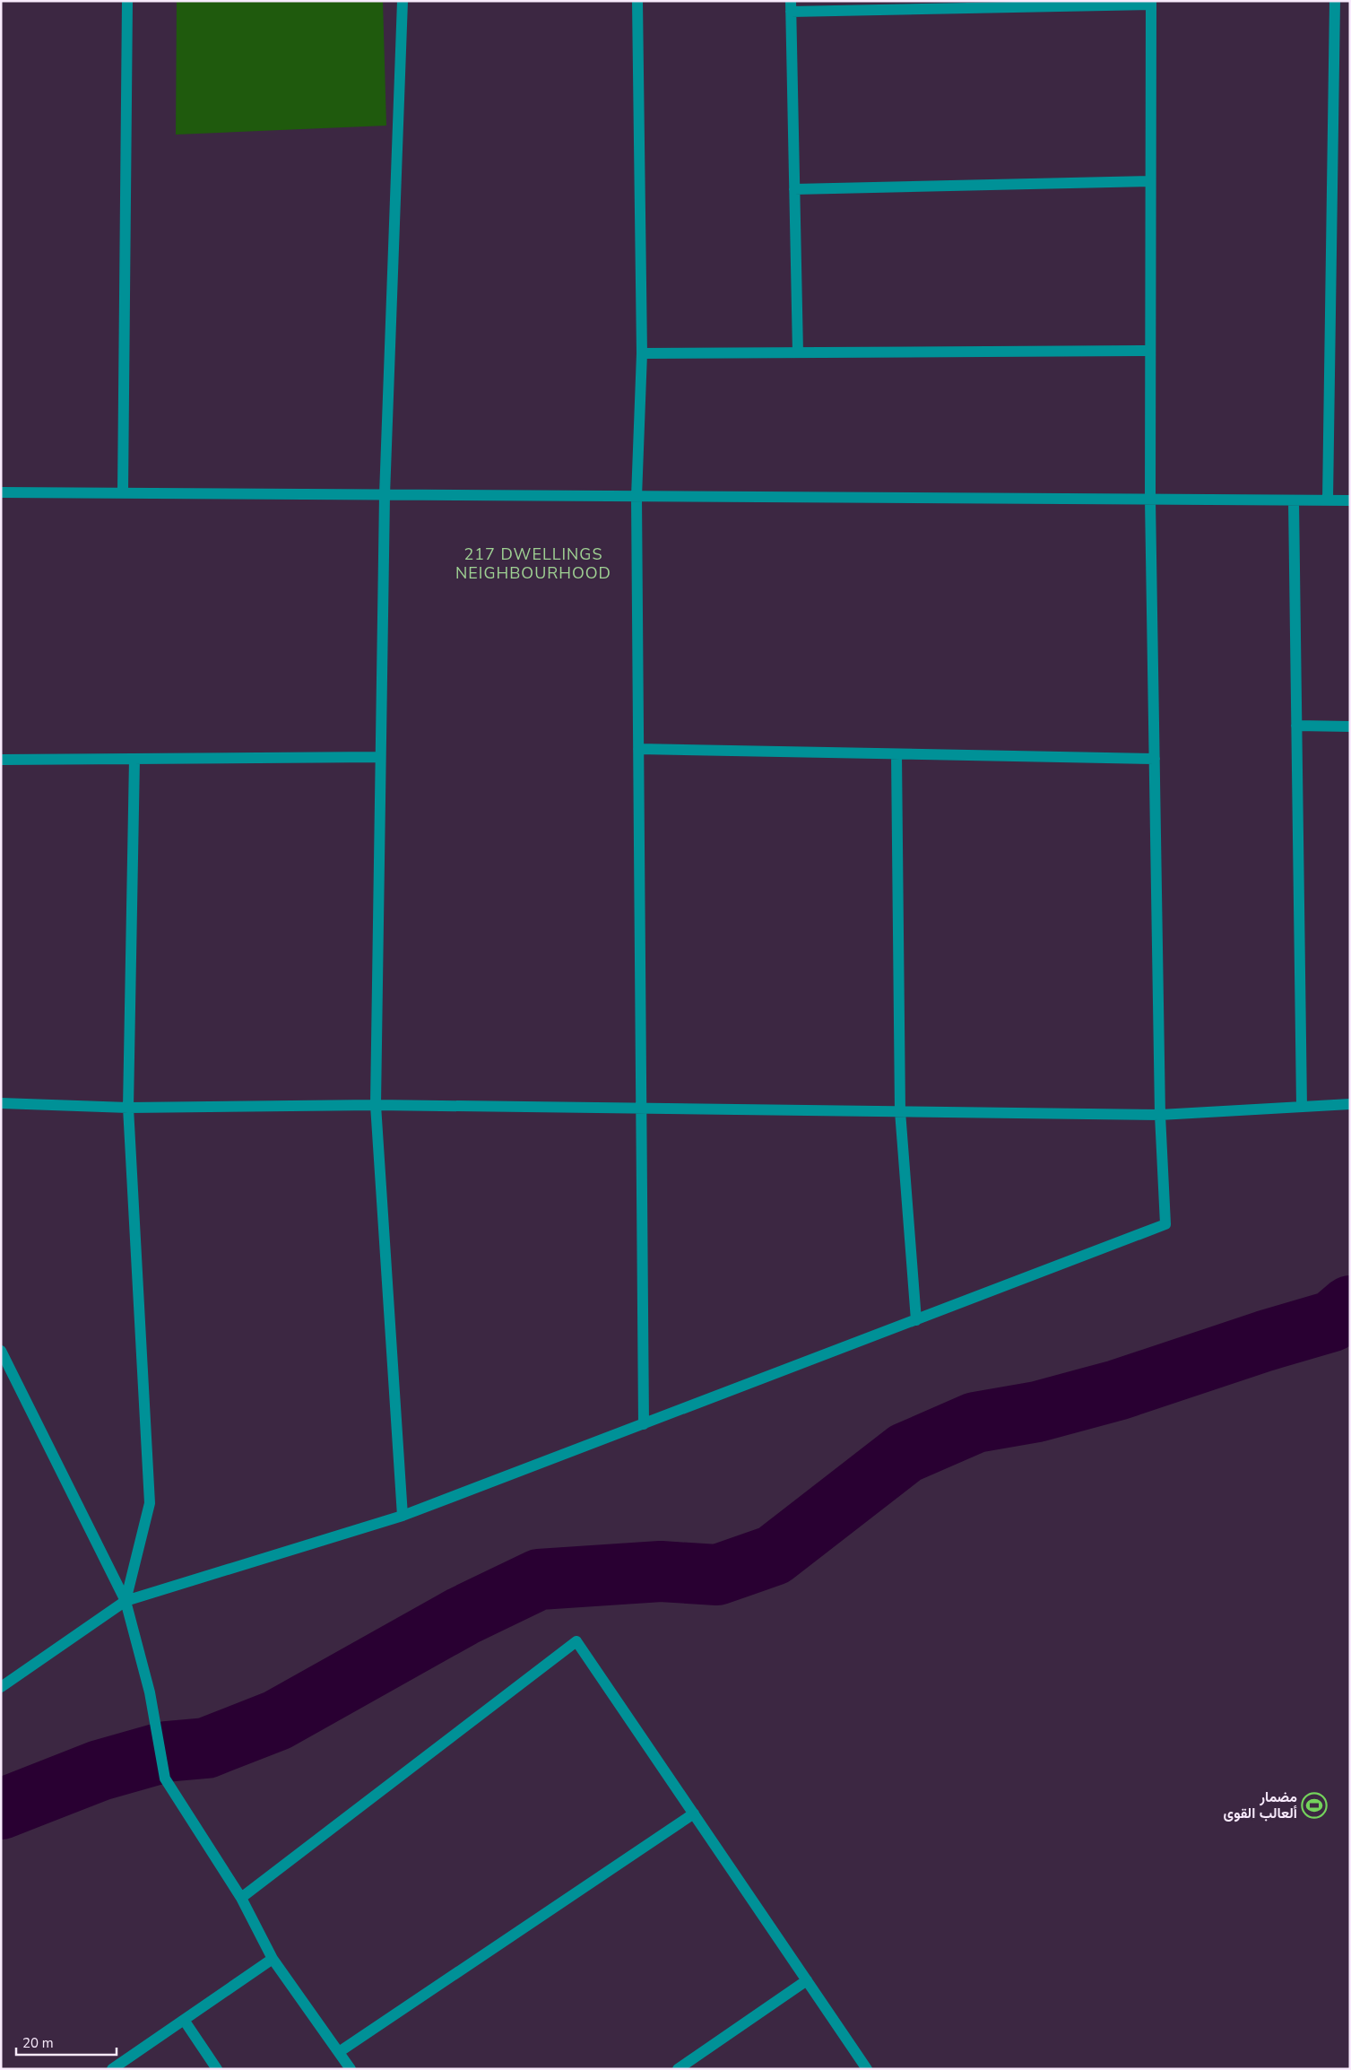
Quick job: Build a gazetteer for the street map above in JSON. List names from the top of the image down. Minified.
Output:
{"districts":["217 DWELLINGS NEIGHBOURHOOD"],"places":{"sports":["مضمار ألعالب القوى"]},"scale_bar":"20 m"}
